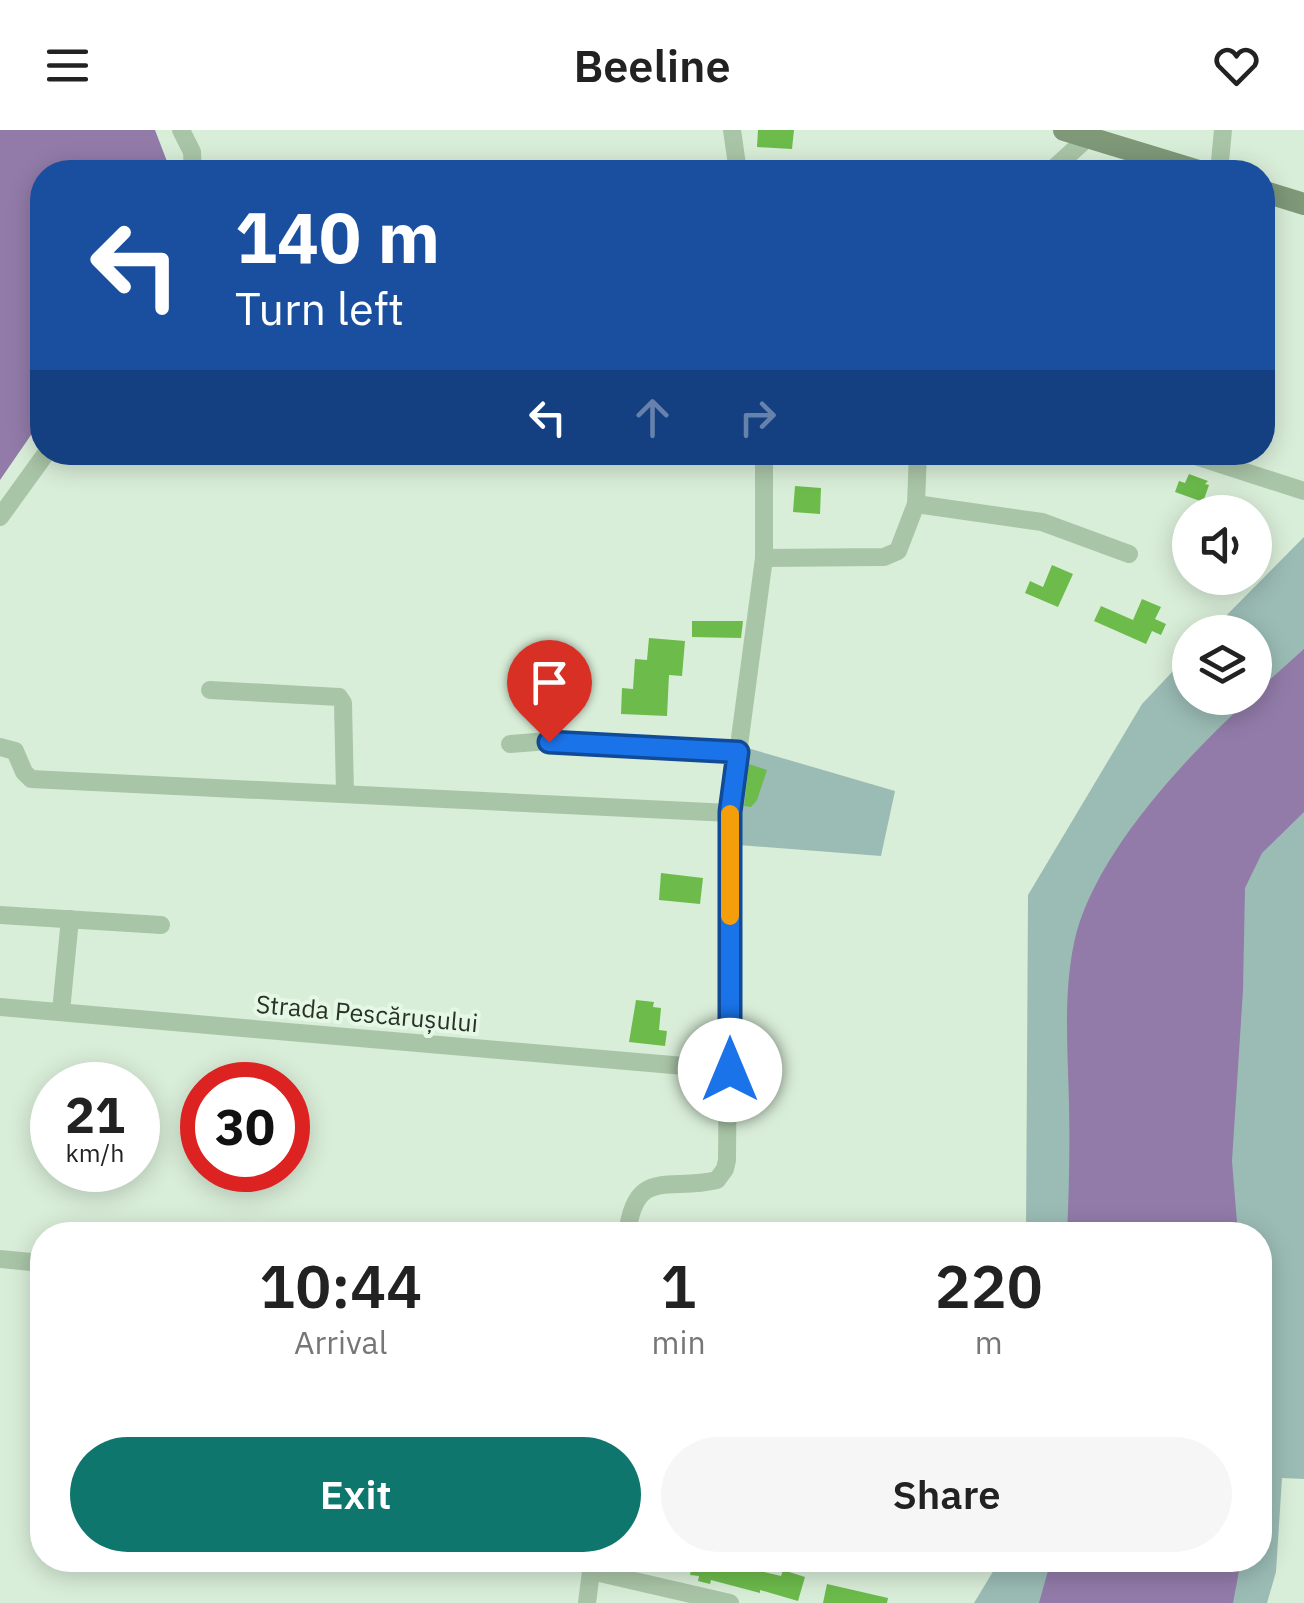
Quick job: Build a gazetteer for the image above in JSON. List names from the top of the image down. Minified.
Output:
{"streets":{"street":["Strada Pescărușului"]},"page":{"header":"Beeline","turn":["140 m","Turn left"],"speed":"21 km/h","limit":"30","eta":["10:44","Arrival","1","min","220","m"],"buttons":["Exit","Share"]}}
